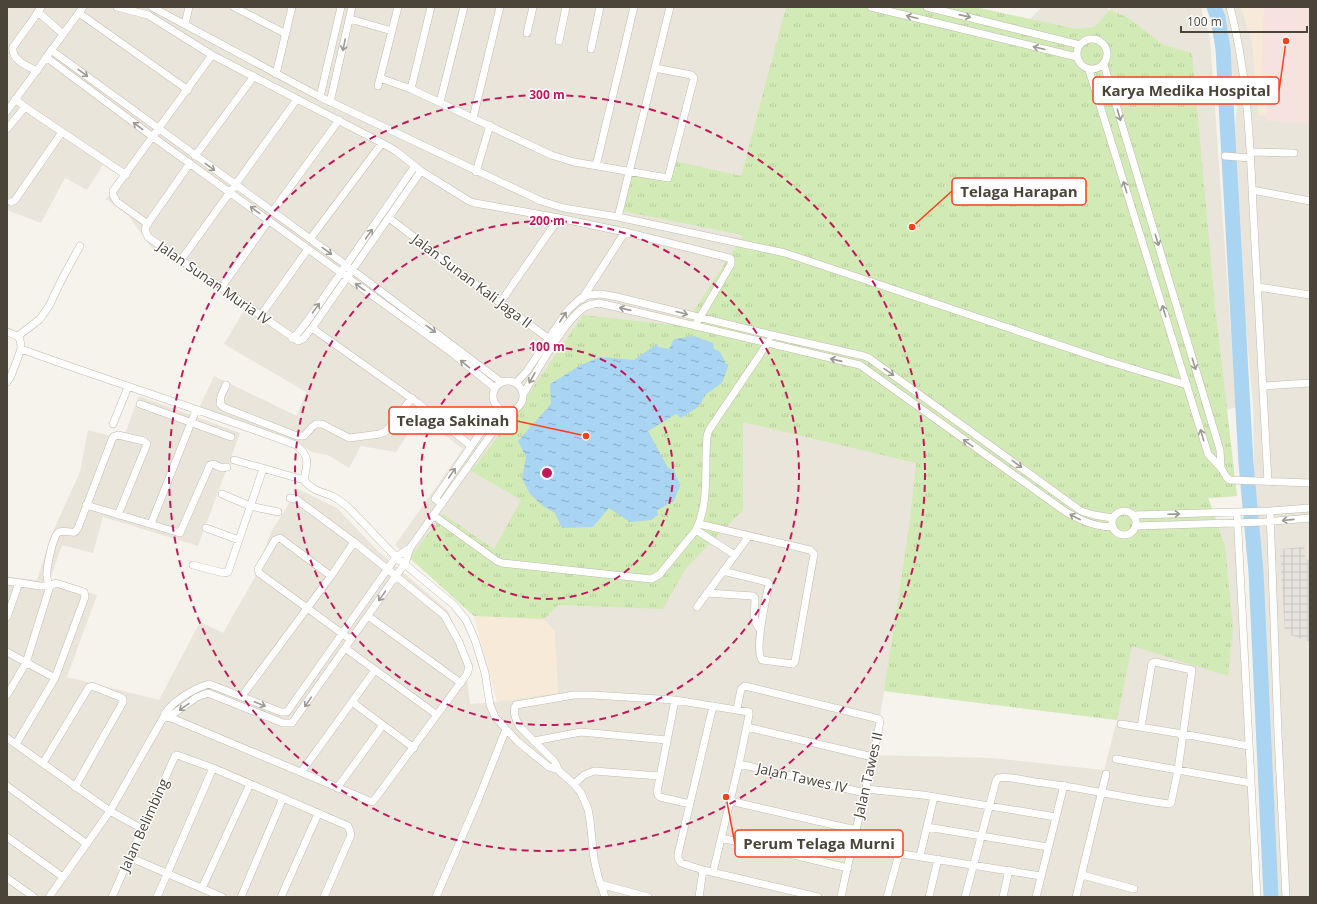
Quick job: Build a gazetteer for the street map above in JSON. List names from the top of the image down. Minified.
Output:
{"streets":{"street":["Jalan Sunan Kali Jaga II","Jalan Sunan Muria IV","Jalan Tawes II","Jalan Tawes IV","Jalan Belimbing"]},"crossings":[["Jalan Tawes II","Jalan Tawes IV"]],"places":["Karya Medika Hospital","Telaga Harapan","Telaga Sakinah","Perum Telaga Murni"],"scale_bar":"100 m","rings":["300 m","200 m","100 m"]}
